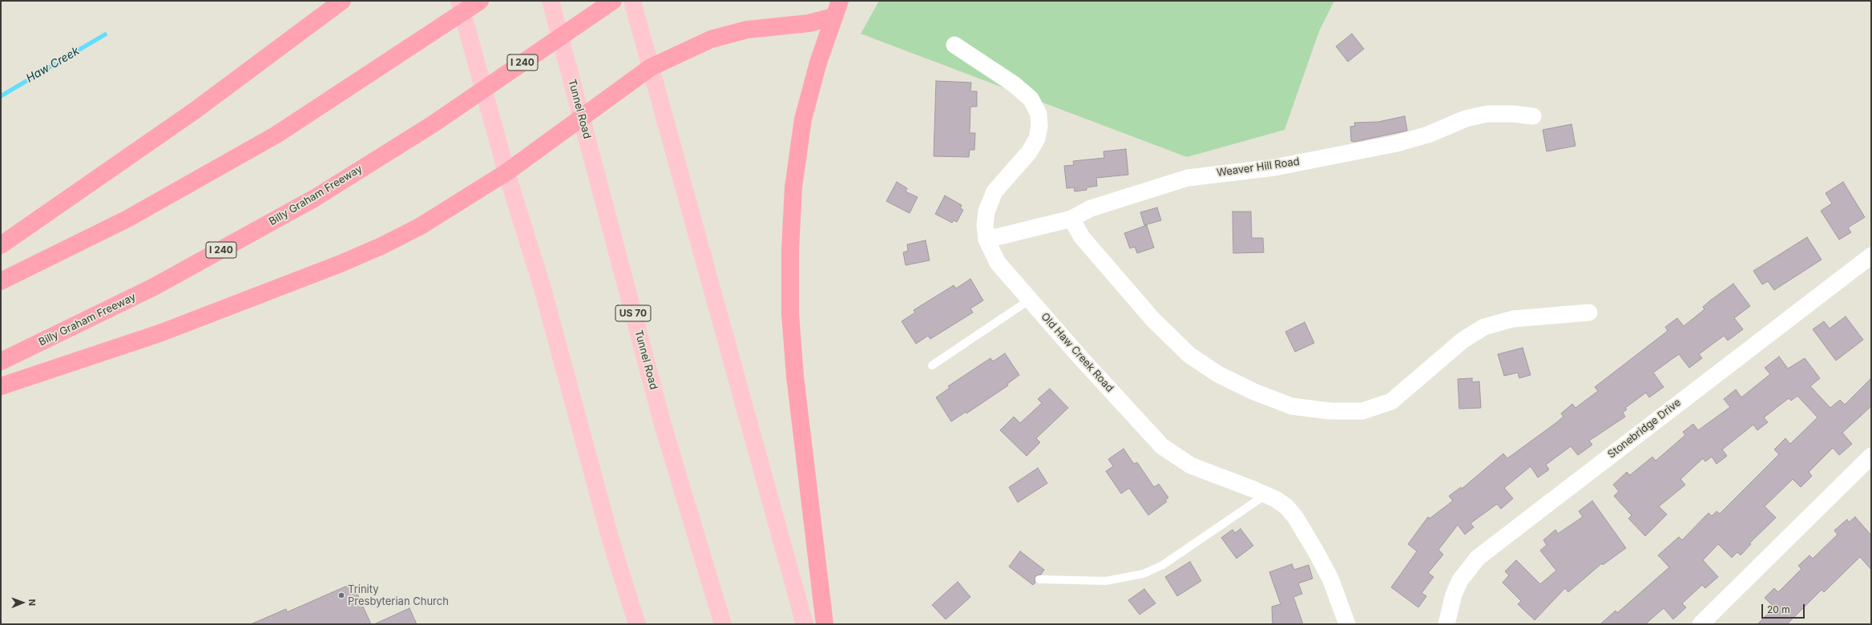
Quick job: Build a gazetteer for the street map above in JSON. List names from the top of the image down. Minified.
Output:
{"streets":{"highway":["I 240","Billy Graham Freeway"],"main road":["Tunnel Road","US 70"],"street":["Weaver Hill Road","Old Haw Creek Road","Stonebridge Drive"]},"crossings":[["Weaver Hill Road","Old Haw Creek Road"]],"water":["Haw Creek"],"places":["Trinity Presbyterian Church"],"scale_bar":"20 m","north":"right"}
